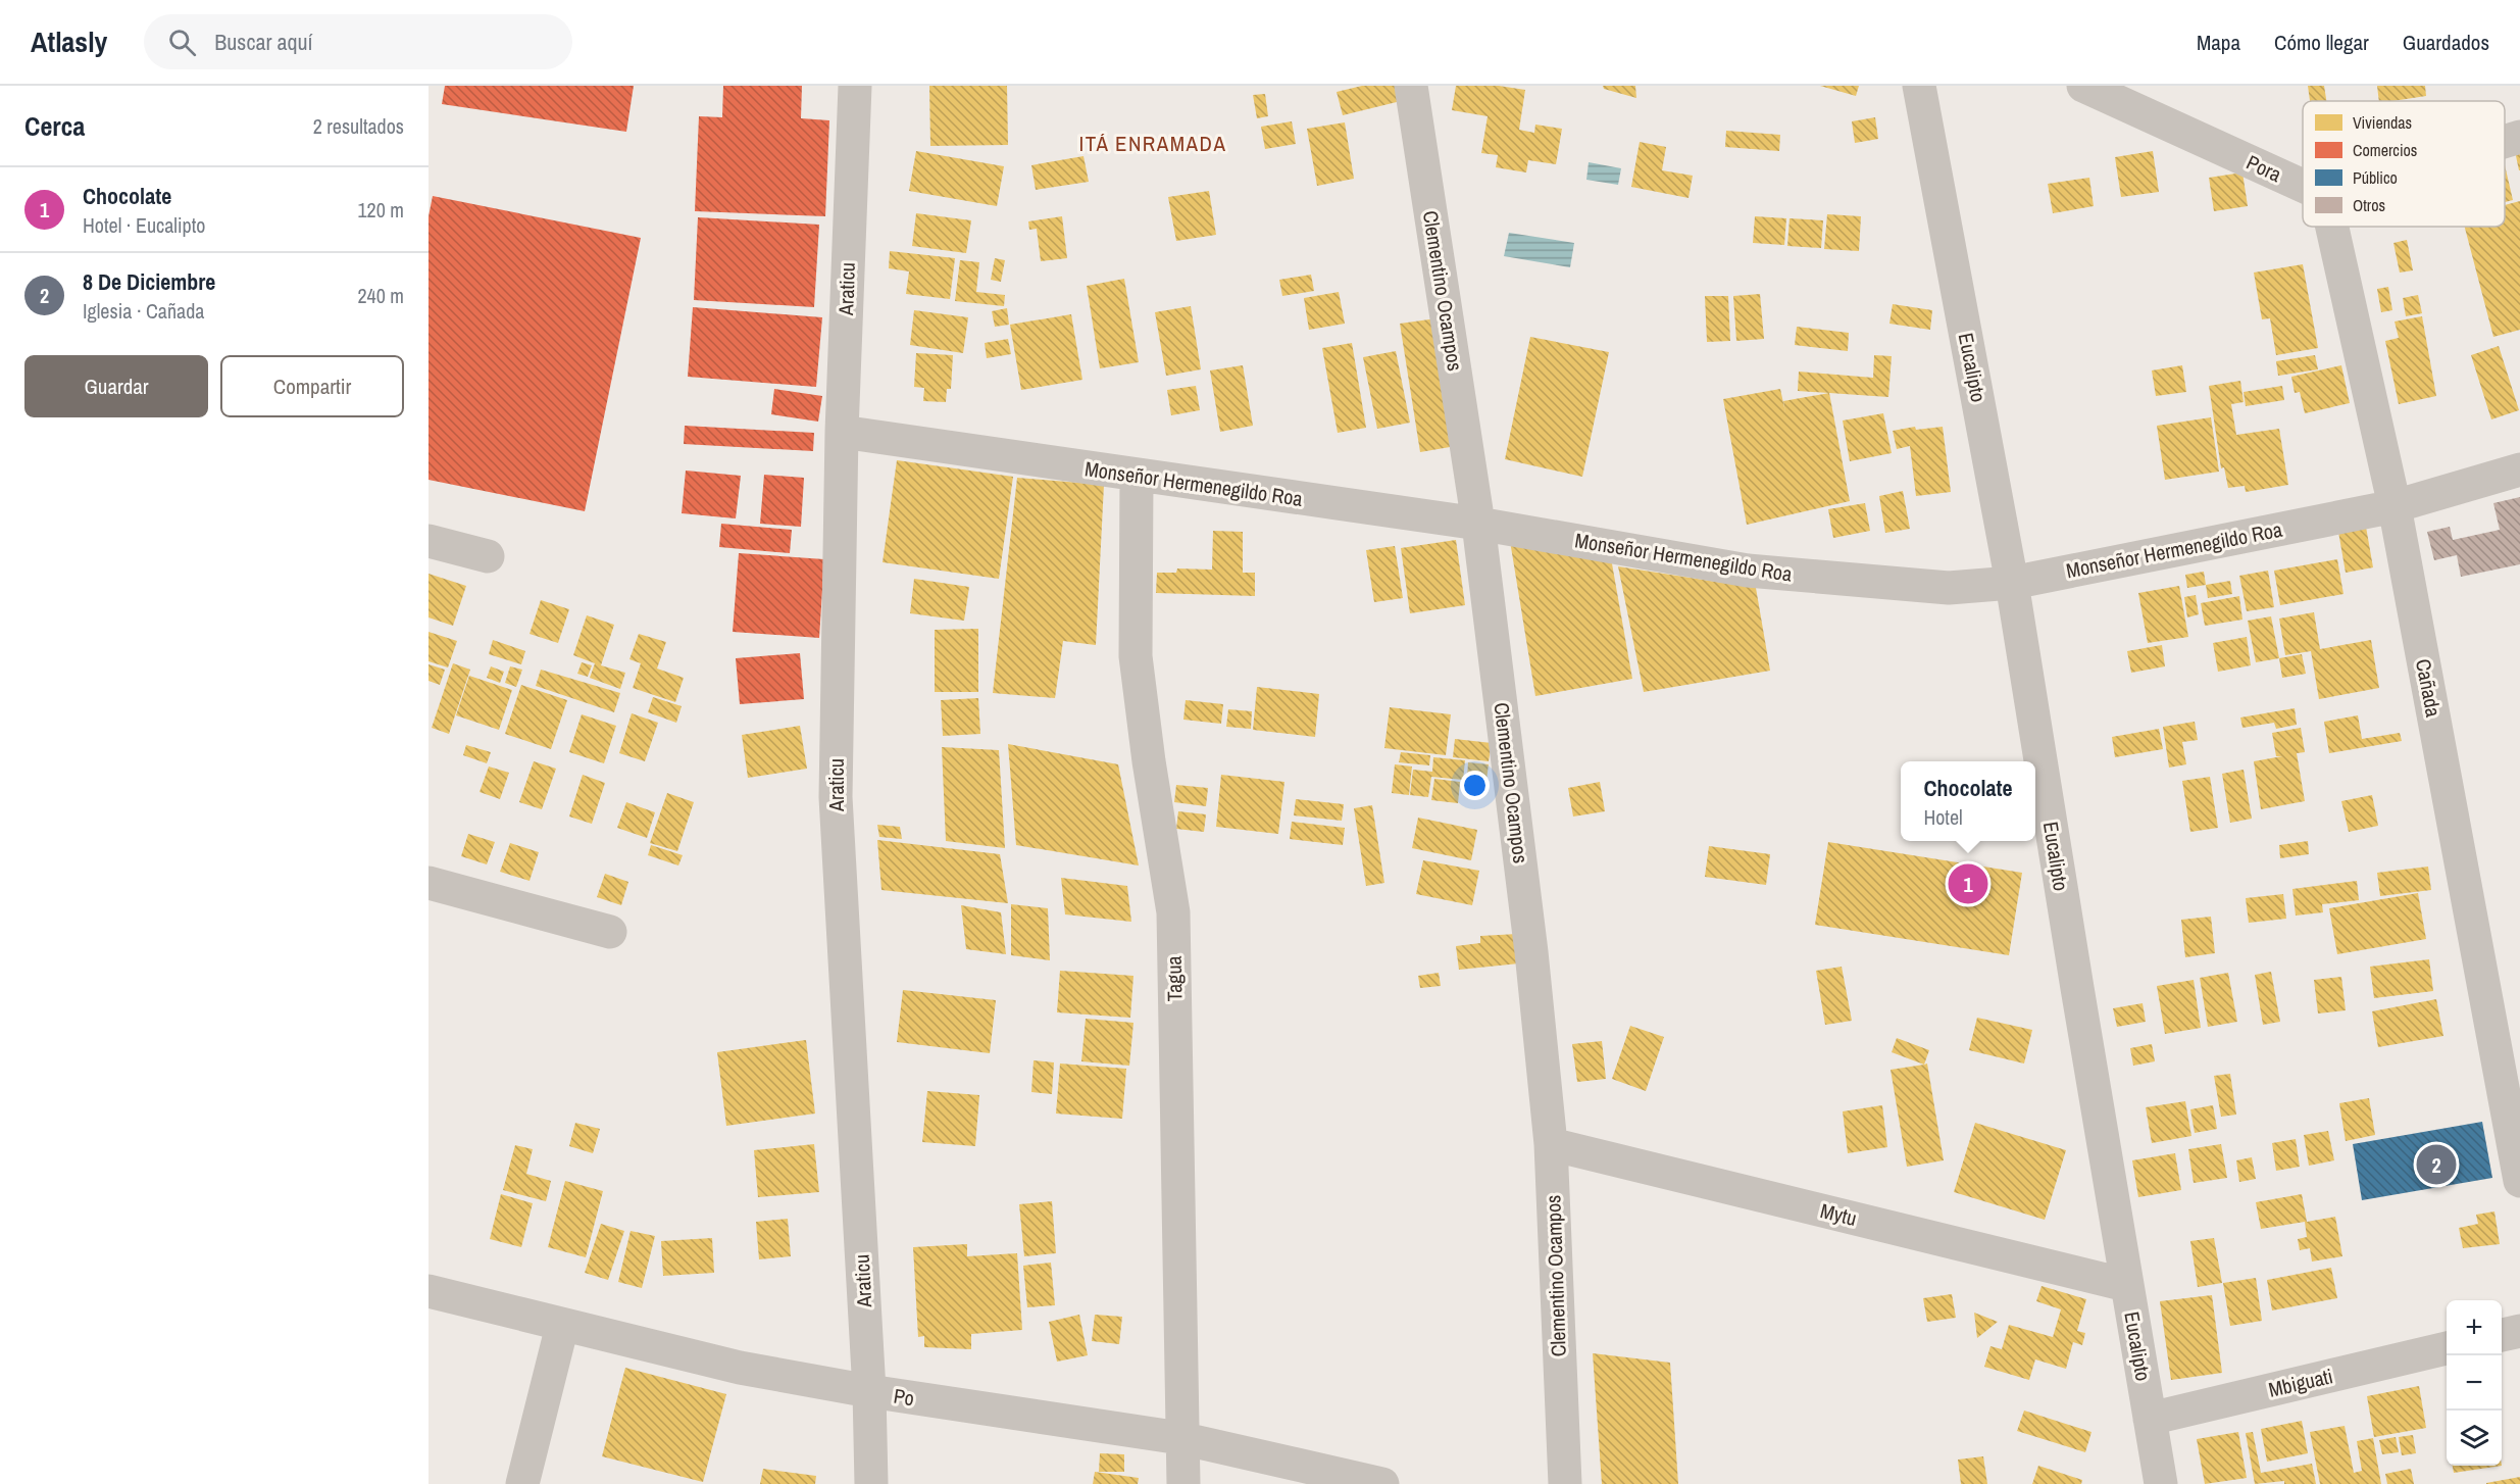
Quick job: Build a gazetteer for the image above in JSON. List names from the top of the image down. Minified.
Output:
{"streets":{"street":["Pora","Araticu","Clementino Ocampos","Eucalipto","Monseñor Hermenegildo Roa","Cañada","Tagua","Mytu","Mbiguati","Po"]},"crossings":[["Araticu","Monseñor Hermenegildo Roa"],["Araticu","Po"],["Clementino Ocampos","Monseñor Hermenegildo Roa"],["Clementino Ocampos","Mytu"],["Eucalipto","Monseñor Hermenegildo Roa"],["Eucalipto","Mytu"],["Eucalipto","Mbiguati"],["Monseñor Hermenegildo Roa","Cañada"],["Monseñor Hermenegildo Roa","Tagua"],["Tagua","Po"]],"districts":["ITÁ ENRAMADA"],"legend":["Viviendas","Comercios","Público","Otros"],"page":{"header":"Atlasly","search":"Buscar aquí","nav":["Mapa","Cómo llegar","Guardados"],"heading":["Cerca","2 resultados"],"list":[{"mark":"1","name":"Chocolate","note":"Hotel · Eucalipto","value":"120 m"},{"mark":"2","name":"8 De Diciembre","note":"Iglesia · Cañada","value":"240 m"}],"buttons":["Guardar","Compartir"],"popup":["Chocolate","Hotel"],"pins":["1","2"],"map_buttons":["+","−"]}}
